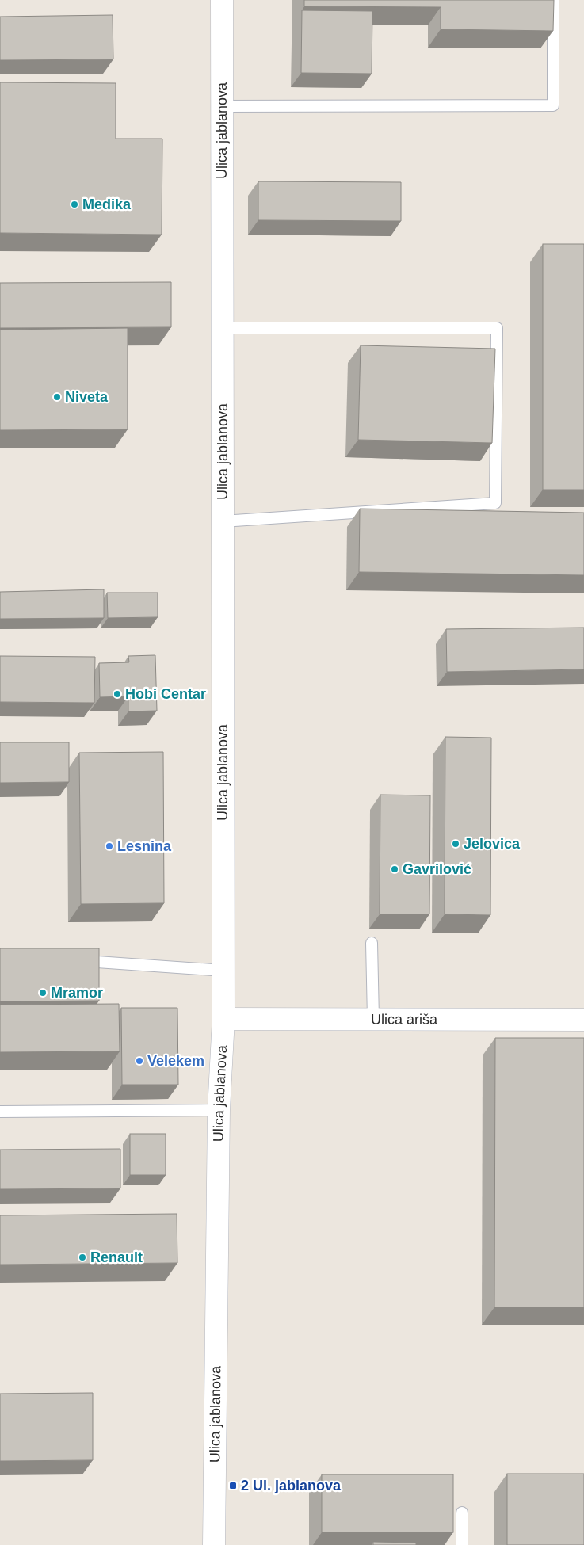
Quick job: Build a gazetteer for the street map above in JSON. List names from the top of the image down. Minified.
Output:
{"streets":{"street":["Ulica jablanova","Ulica ariša"]},"crossings":[["Ulica jablanova","Ulica ariša"]],"places":{"other":["Medika","Niveta","Hobi Centar","Jelovica","Lesnina","Gavrilović","Mramor","Velekem","Renault"],"transit":["2 Ul. jablanova"]}}
